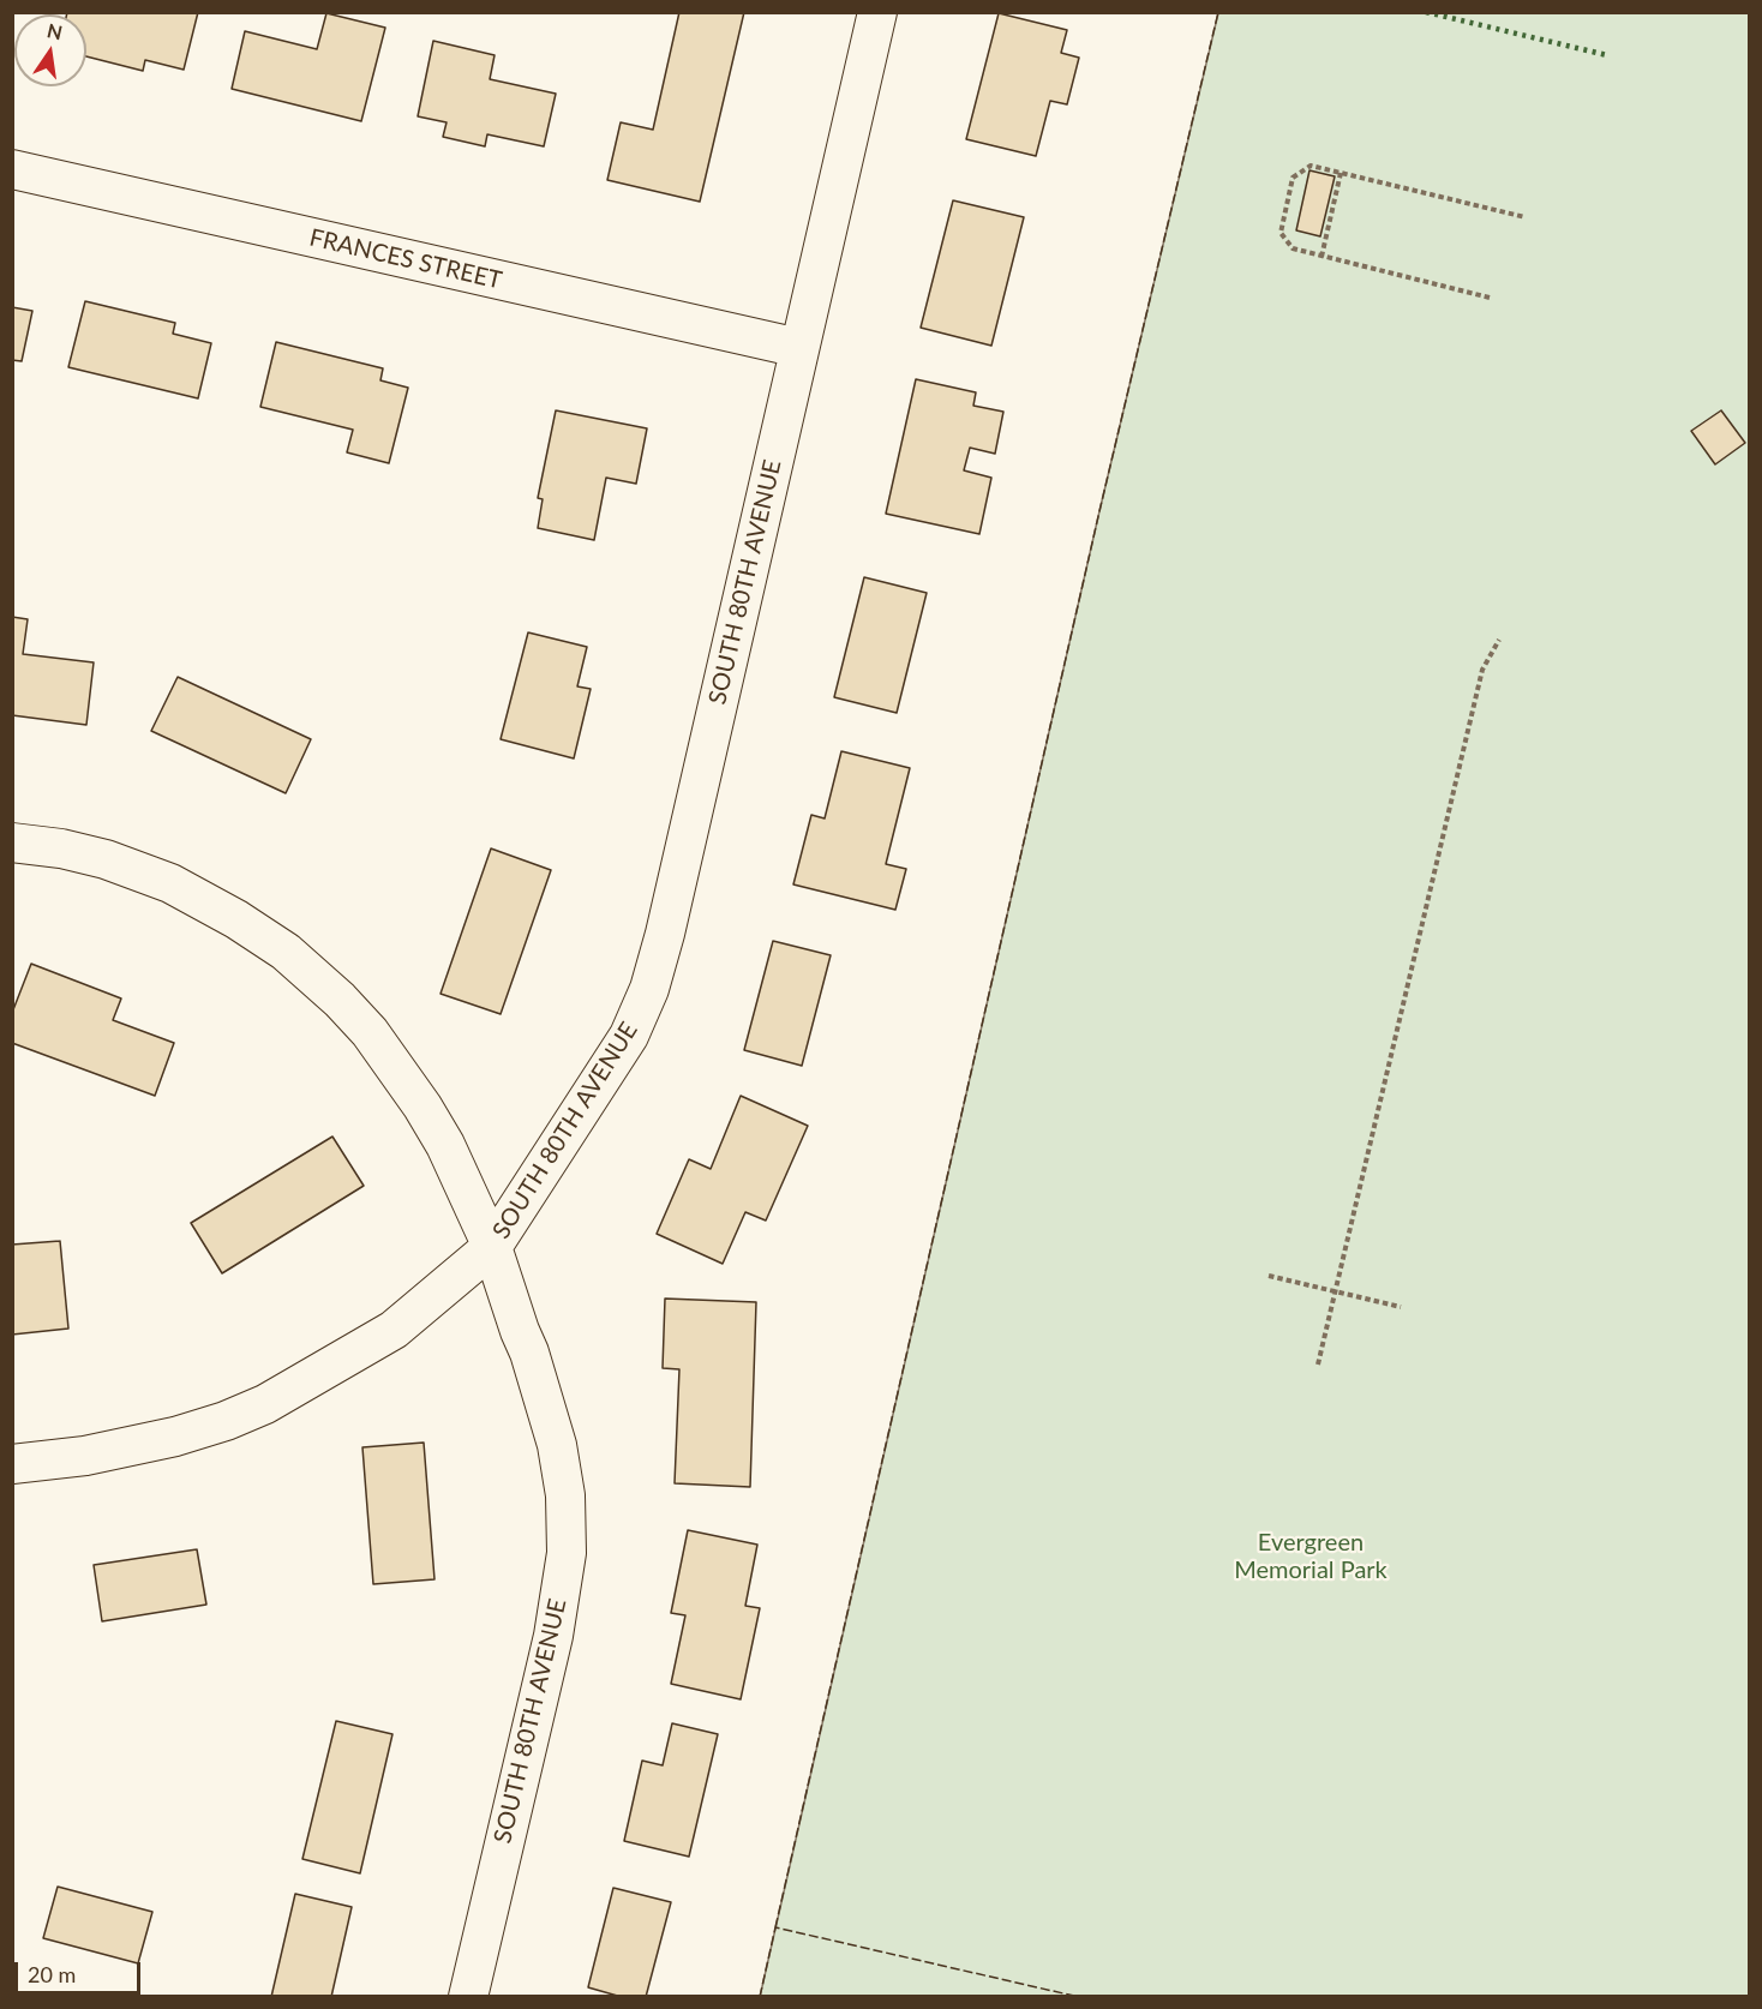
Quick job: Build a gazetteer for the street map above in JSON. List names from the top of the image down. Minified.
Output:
{"streets":{"street":["FRANCES STREET","SOUTH 80TH AVENUE"]},"crossings":[["FRANCES STREET","SOUTH 80TH AVENUE"]],"parks":["Evergreen Memorial Park"],"scale_bar":"20 m","north":"top"}
